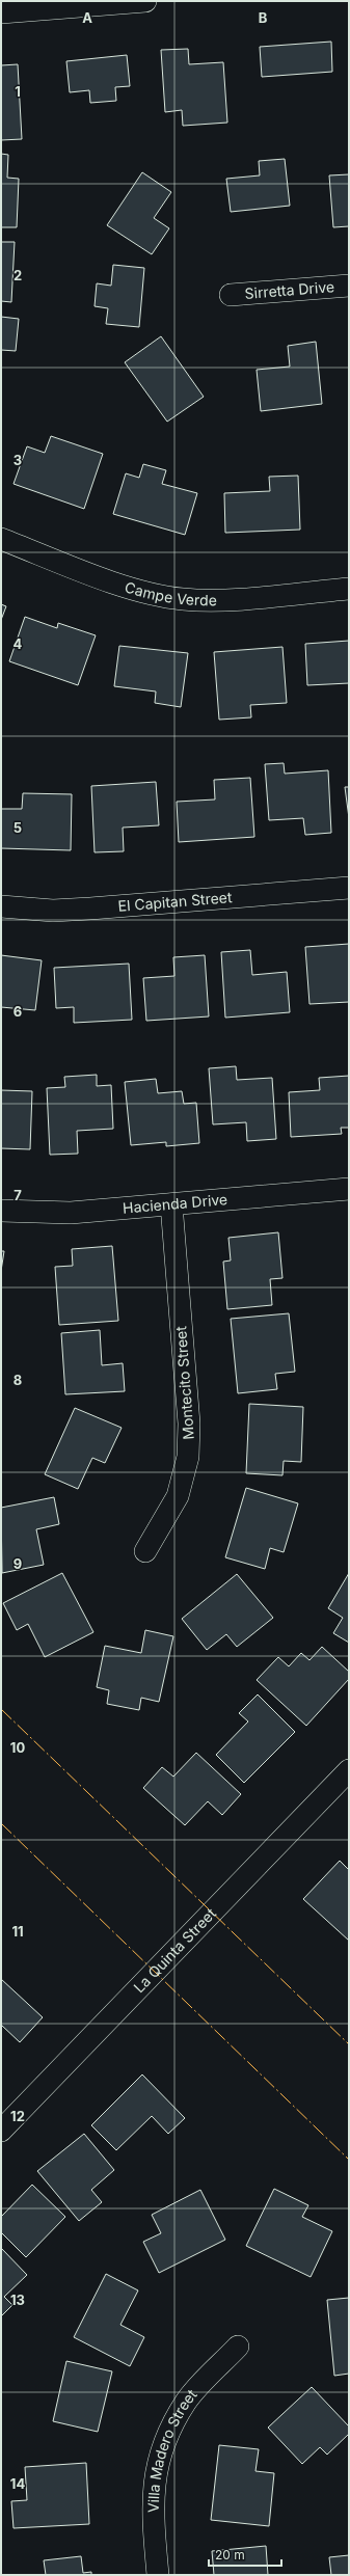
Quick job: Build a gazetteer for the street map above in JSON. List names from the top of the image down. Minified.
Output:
{"streets":{"street":["Sirretta Drive","Campe Verde","El Capitan Street","Hacienda Drive","Montecito Street","La Quinta Street","Villa Madero Street"]},"crossings":[["Hacienda Drive","Montecito Street"]],"scale_bar":"20 m","grid":{"columns":["A","B"],"rows":["1","2","3","4","5","6","7","8","9","10","11","12","13","14"]}}
